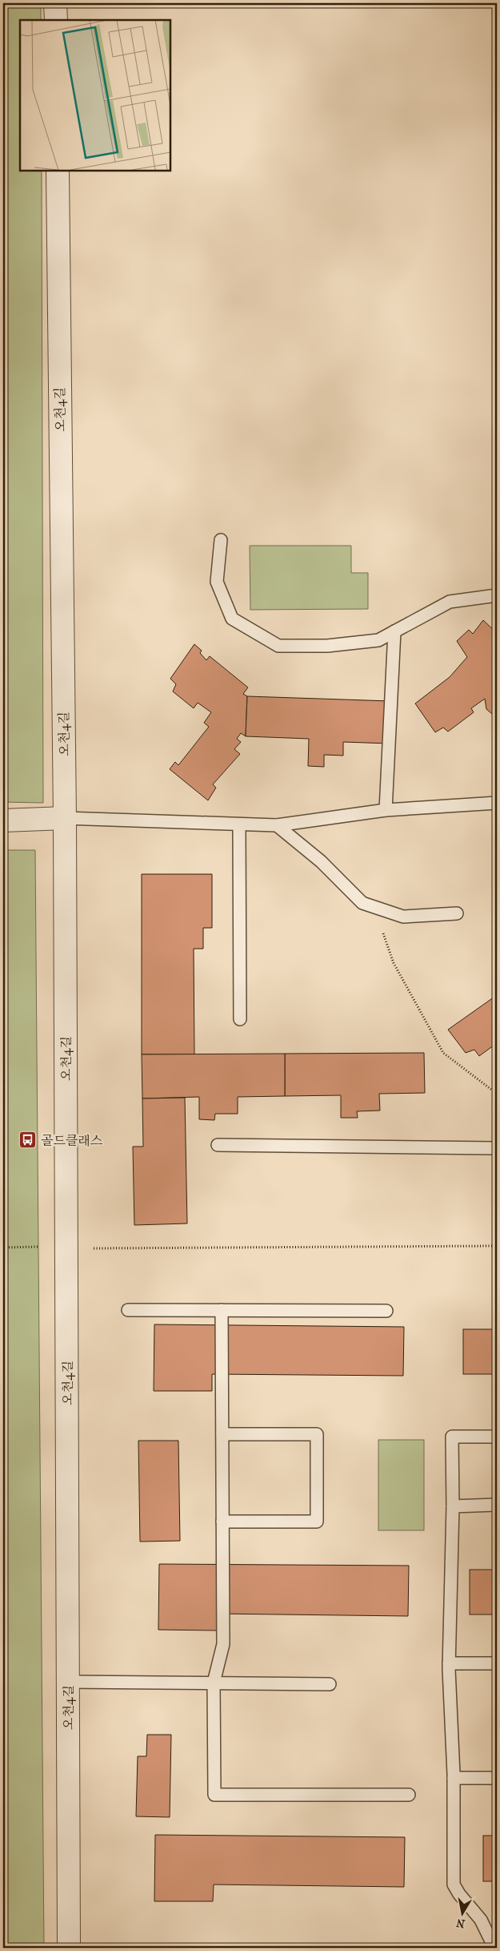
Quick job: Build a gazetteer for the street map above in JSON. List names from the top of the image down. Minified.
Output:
{"streets":{"street":["오천4길"]},"places":{"bus stop":["골드클래스"]},"north":"bottom"}
